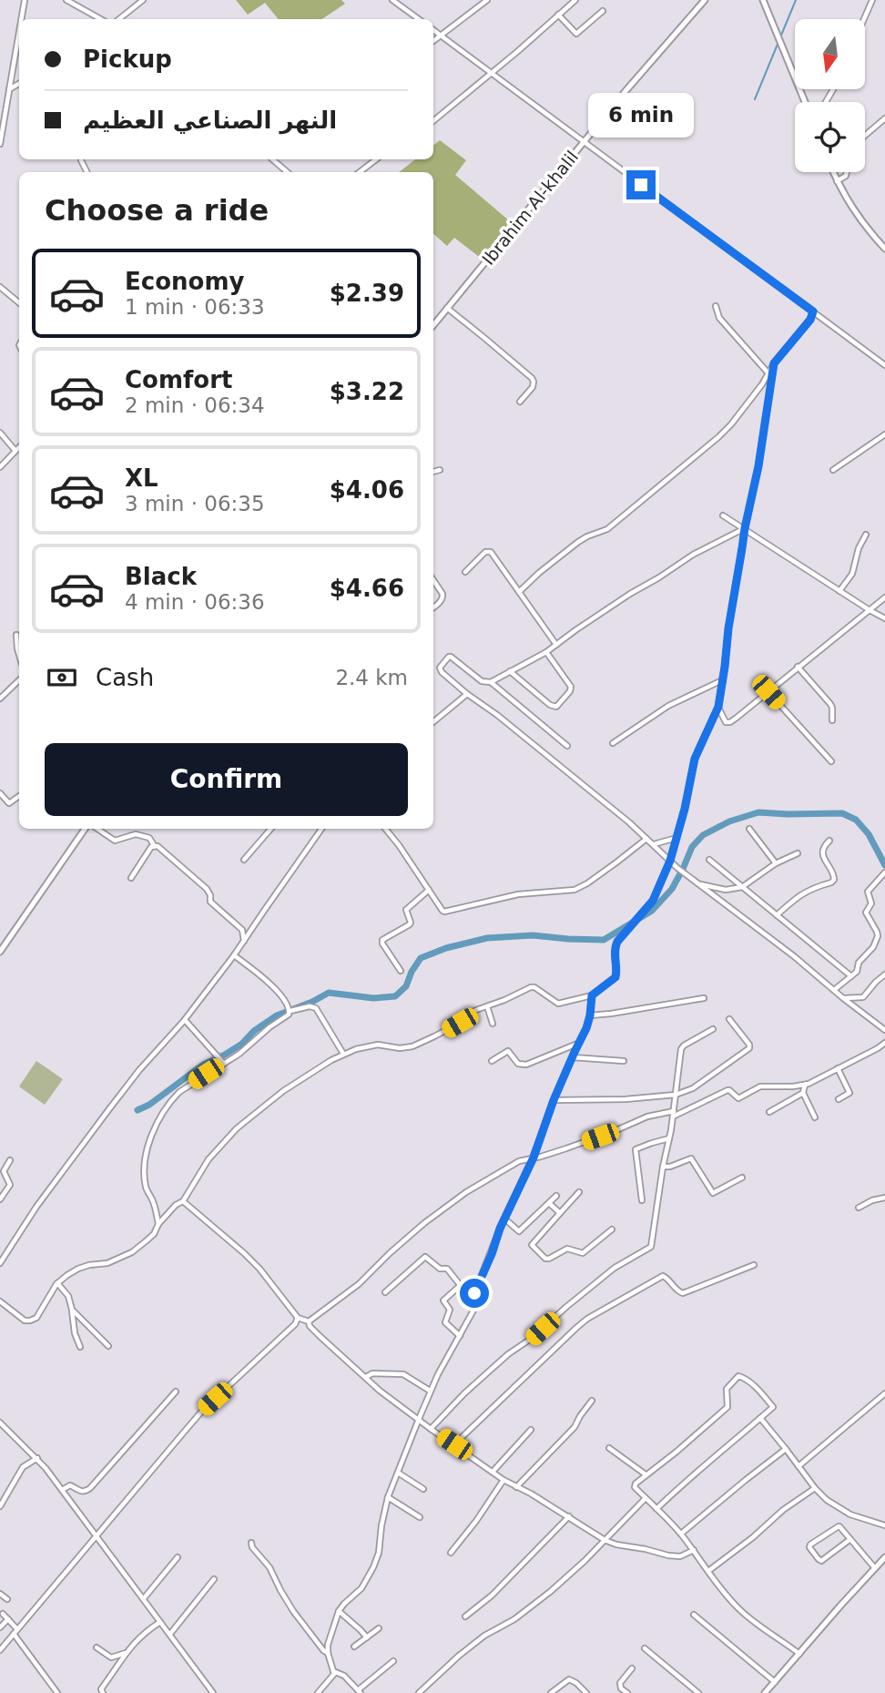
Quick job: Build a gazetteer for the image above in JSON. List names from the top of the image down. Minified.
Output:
{"streets":{"street":["Ibrahim Al-khalil"]},"north":"bottom","page":{"banner":["Pickup","النهر الصناعي العظيم"],"bubble":"6 min","heading":"Choose a ride","list":[{"name":"Economy","note":"1 min · 06:33","value":"$2.39"},{"name":"Comfort","note":"2 min · 06:34","value":"$3.22"},{"name":"XL","note":"3 min · 06:35","value":"$4.06"},{"name":"Black","note":"4 min · 06:36","value":"$4.66"}],"pay":["Cash","2.4 km"],"buttons":"Confirm"}}
